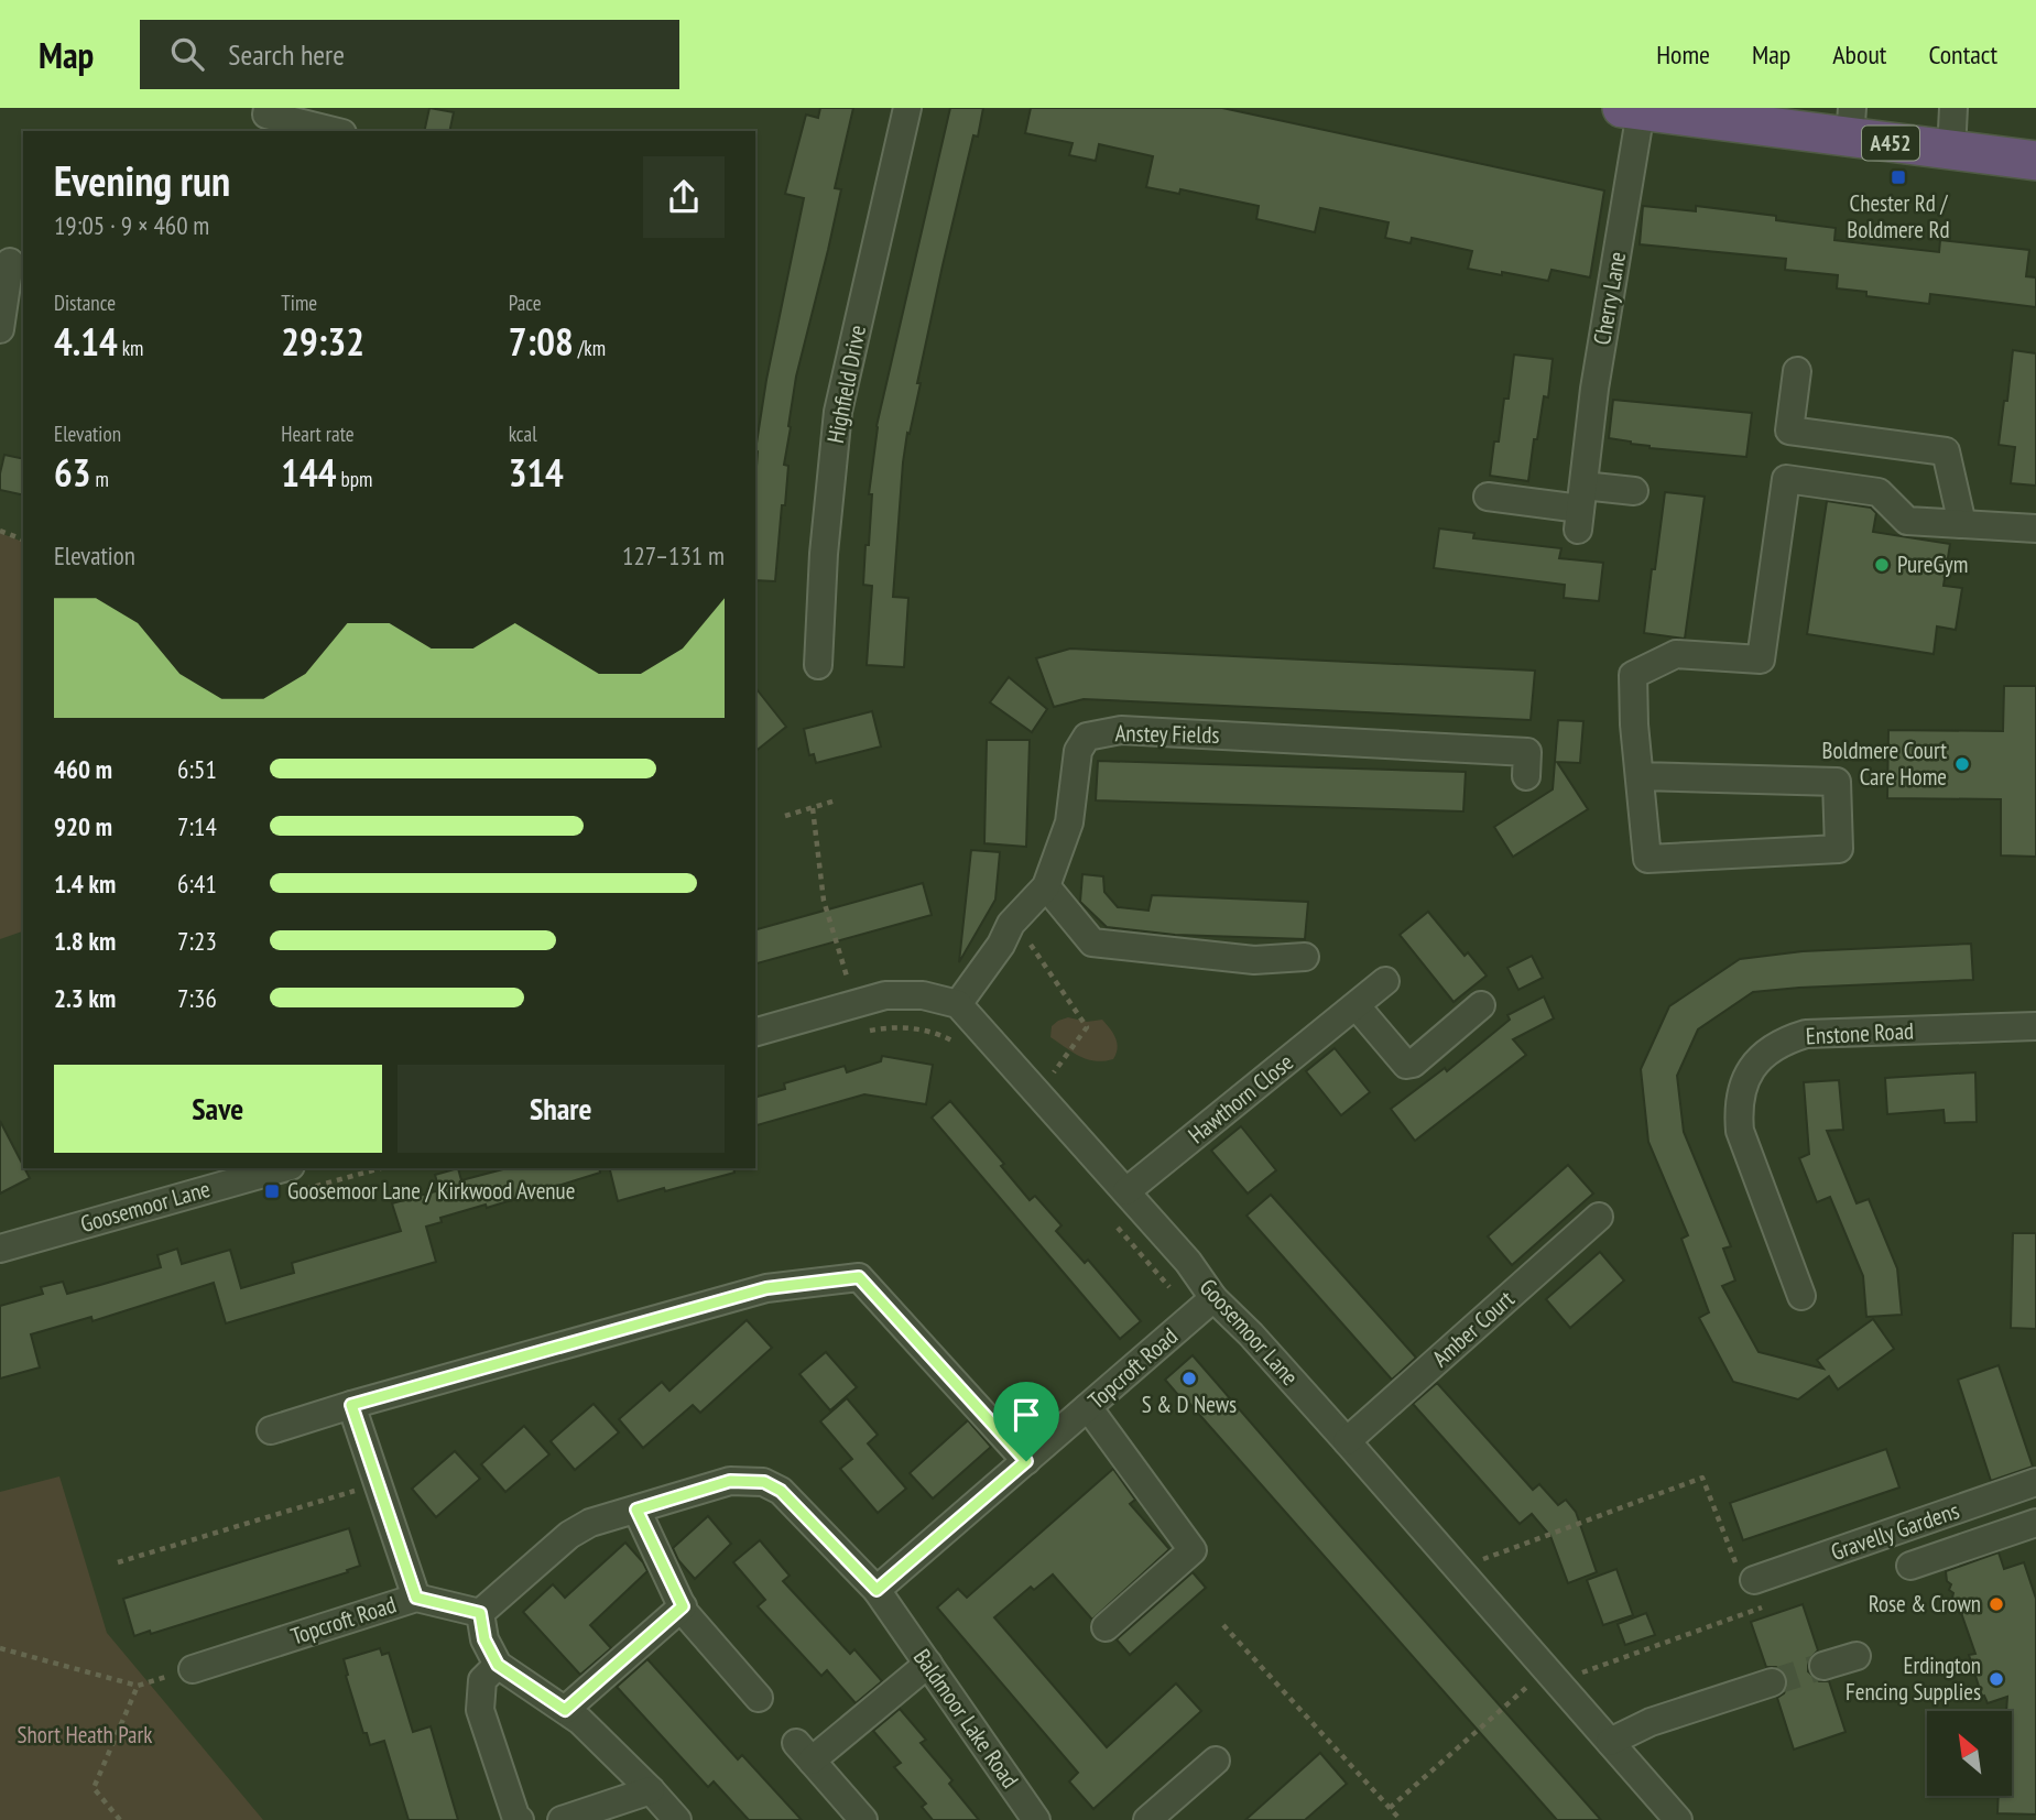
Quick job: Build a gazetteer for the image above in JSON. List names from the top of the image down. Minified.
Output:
{"streets":{"highway":["A452"],"street":["Cherry Lane","Highfield Drive","Anstey Fields","Enstone Road","Hawthorn Close","Goosemoor Lane","Amber Court","Topcroft Road","Gravelly Gardens","Baldmoor Lake Road"]},"crossings":[["A452","Cherry Lane"],["Anstey Fields","Goosemoor Lane"],["Hawthorn Close","Goosemoor Lane"],["Goosemoor Lane","Amber Court"],["Goosemoor Lane","Topcroft Road"],["Topcroft Road","Baldmoor Lake Road"]],"parks":["Short Heath Park"],"places":{"transit":["Chester Rd / Boldmere Rd","Goosemoor Lane / Kirkwood Avenue"],"other":["PureGym","Boldmere Court Care Home","S & D News","Rose & Crown","Erdington Fencing Supplies"]},"north":"top left","page":{"header":"Map","search":"Search here","nav":["Home","Map","About","Contact"],"heading":["Evening run","19:05 · 9 × 460 m"],"stats":[["Distance","4.14 km"],["Time","29:32"],["Pace","7:08 /km"],["Elevation","63 m"],["Heart rate","144 bpm"],["kcal","314"]],"chart":["Elevation","127–131 m"],"list":[{"name":"460 m","note":"6:51"},{"name":"920 m","note":"7:14"},{"name":"1.4 km","note":"6:41"},{"name":"1.8 km","note":"7:23"},{"name":"2.3 km","note":"7:36"}],"buttons":["Save","Share"]}}
